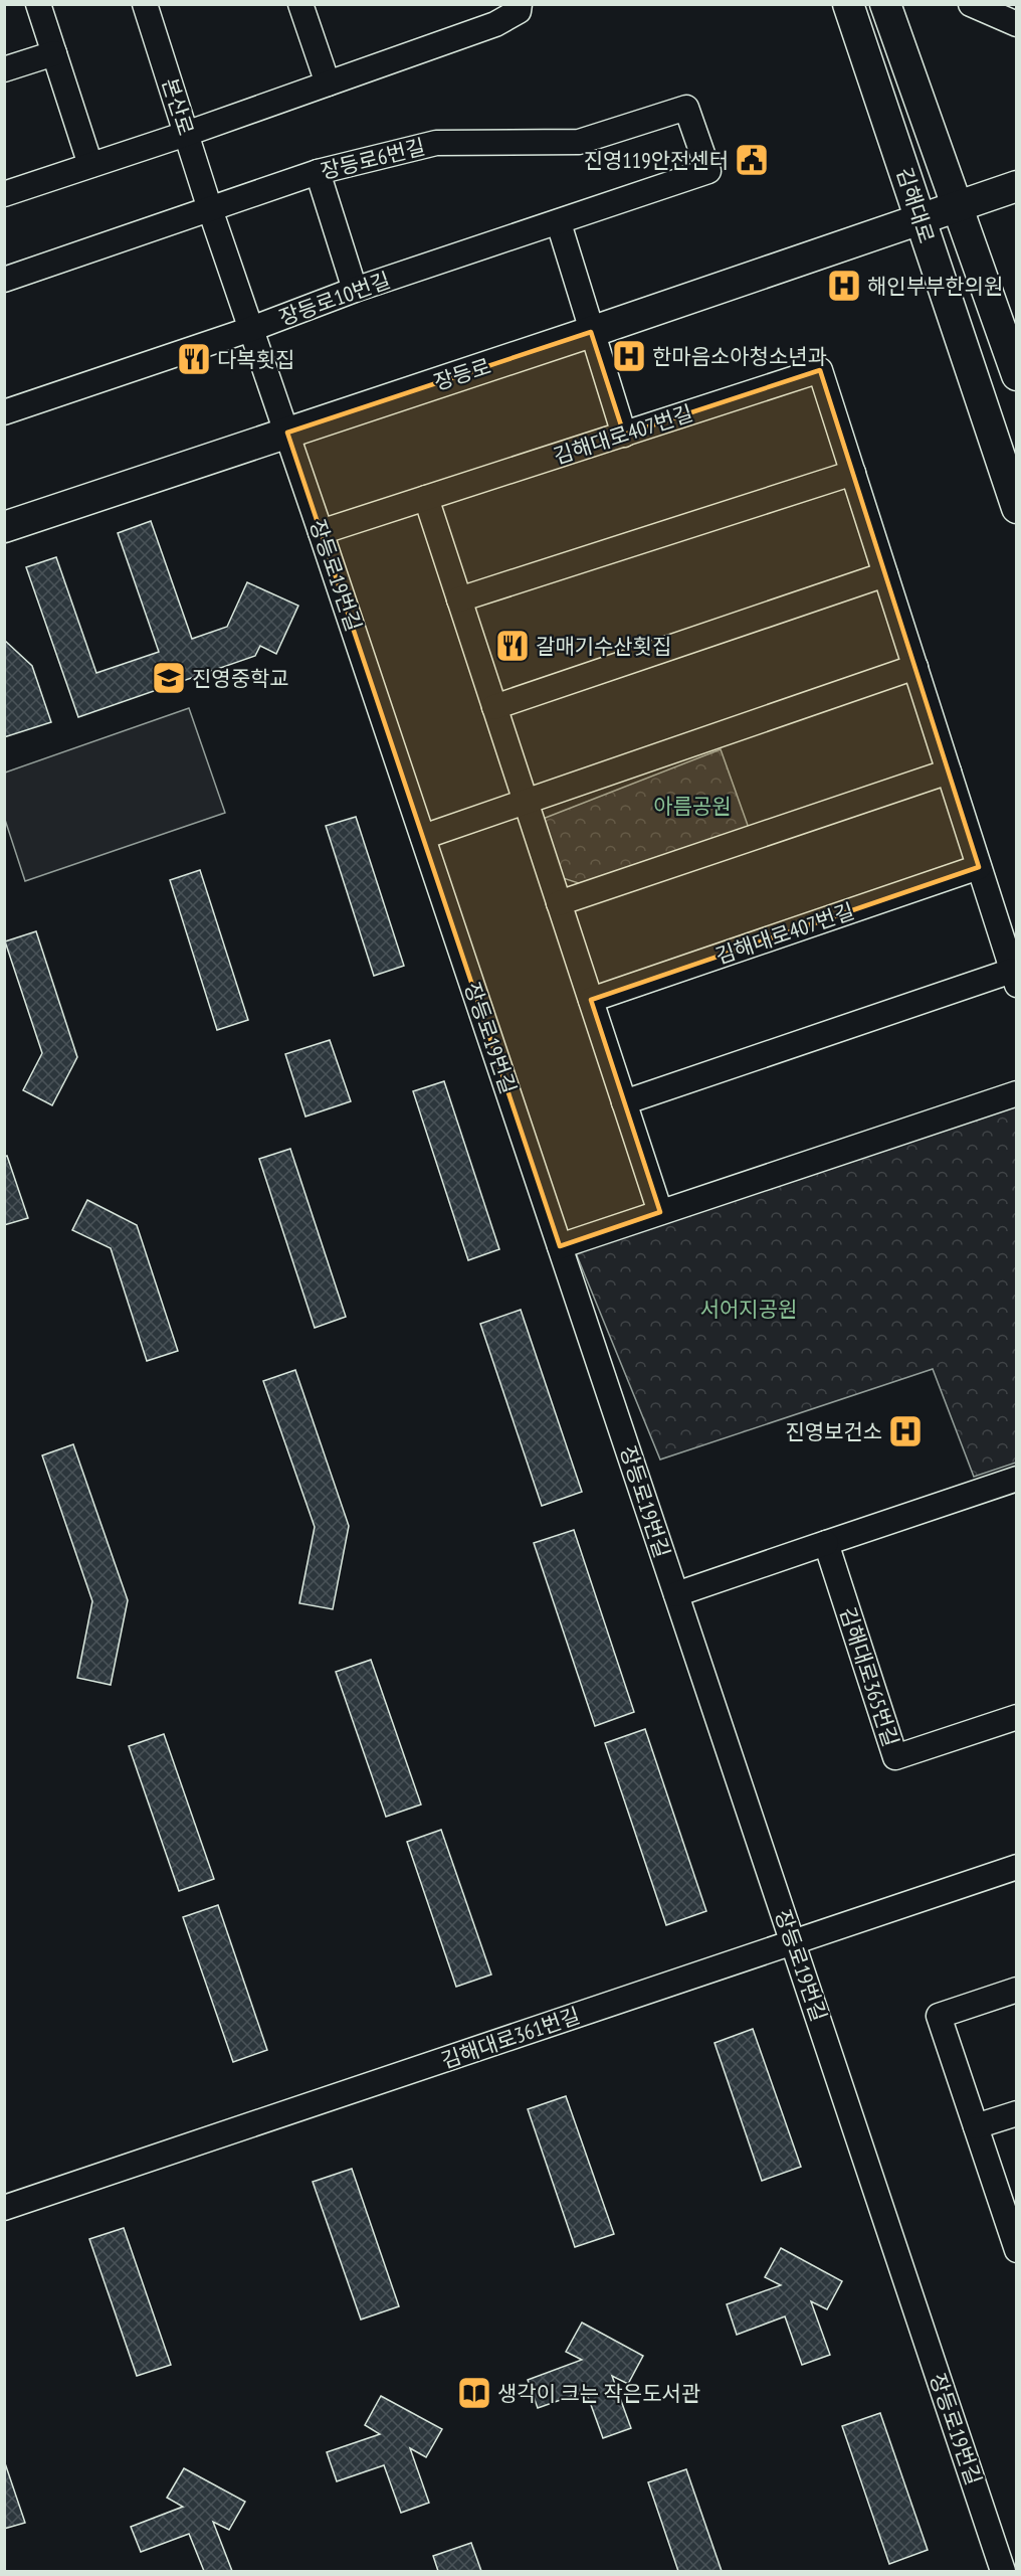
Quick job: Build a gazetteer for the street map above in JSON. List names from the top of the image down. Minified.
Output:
{"streets":{"main road":["김해대로","장등로"],"street":["본산로","장등로6번길","장등로10번길","김해대로407번길","장등로19번길","김해대로365번길","김해대로361번길"]},"crossings":[["본산로","장등로6번길"],["본산로","장등로10번길"],["본산로","장등로19번길"],["장등로6번길","장등로10번길"],["김해대로","장등로"],["장등로10번길","장등로19번길"],["장등로","장등로19번길"],["김해대로407번길","장등로19번길"],["장등로19번길","김해대로361번길"]],"parks":["아름공원","서어지공원"],"places":{"public building":["진영119안전센터"],"hospital":["해인부부한의원","한마음소아청소년과","진영보건소"],"restaurant":["다복횟집","갈매기수산횟집"],"school or university":["진영중학교"],"library":["생각이 크는 작은도서관"]}}
